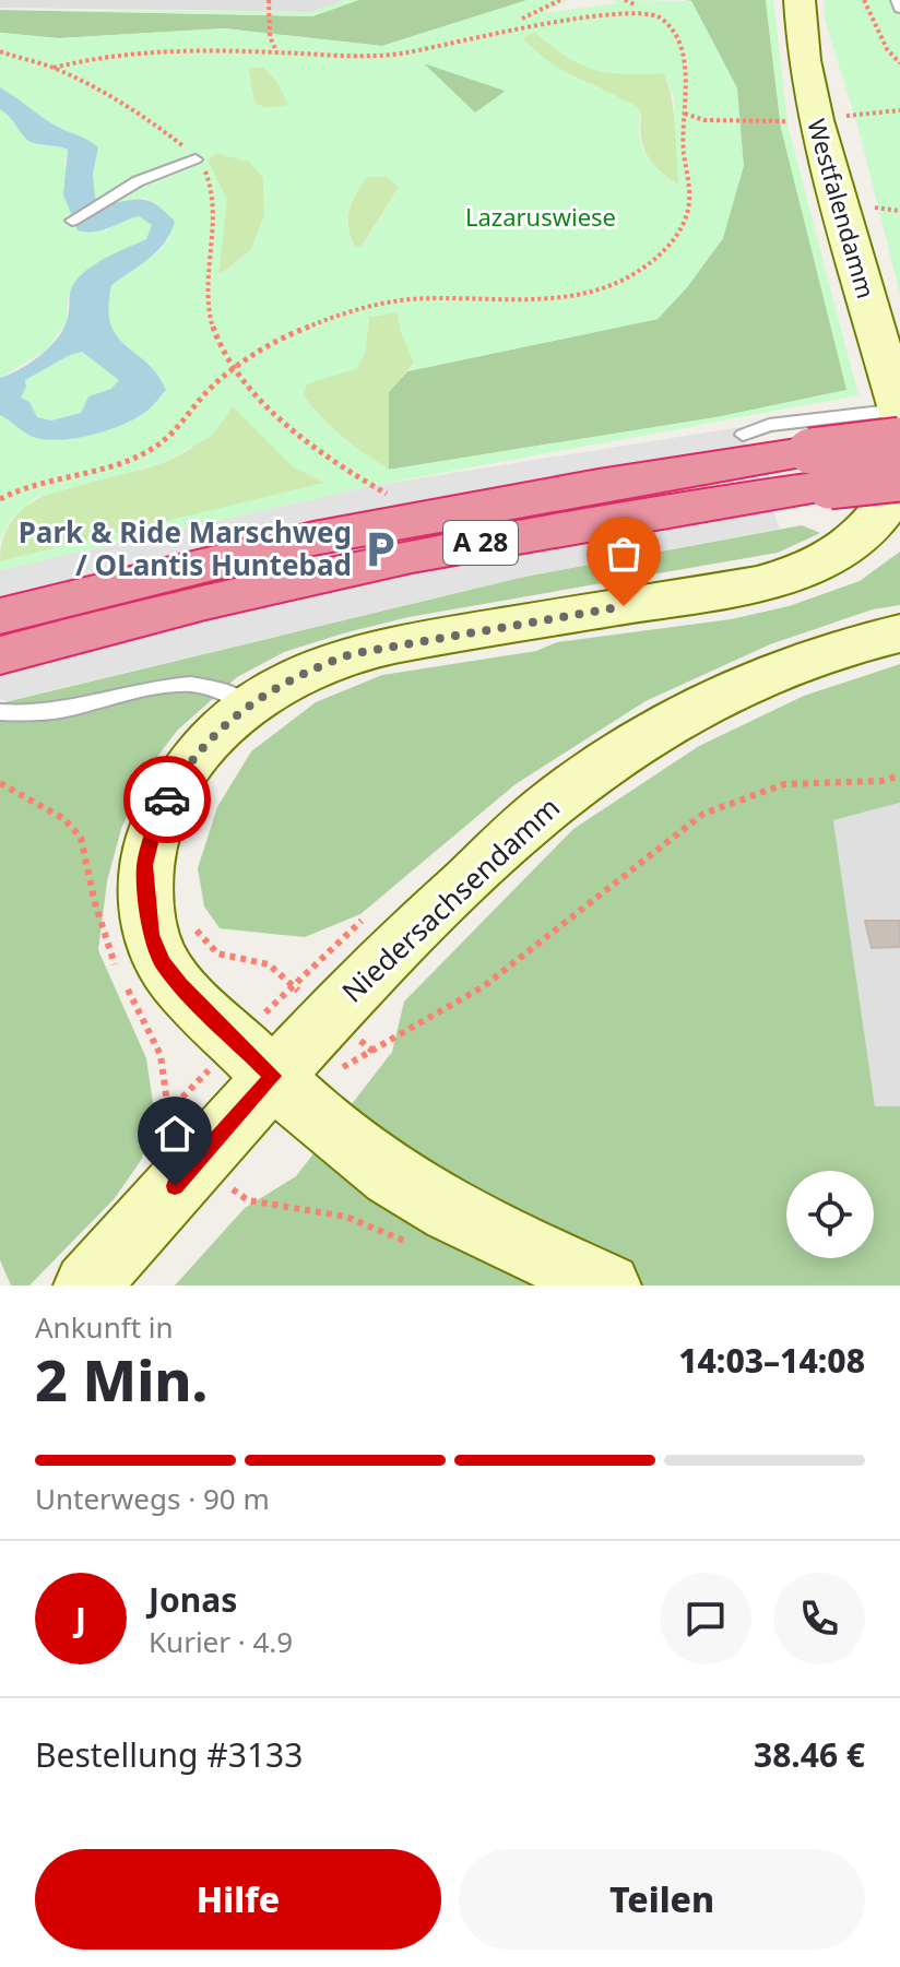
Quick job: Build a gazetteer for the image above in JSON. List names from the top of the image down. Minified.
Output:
{"streets":{"highway":["A 28"],"street":["Westfalendamm","Niedersachsendamm"]},"parks":["Lazaruswiese"],"places":{"parking":["Park & Ride Marschweg / OLantis Huntebad"]},"page":{"heading":["2 Min.","Ankunft in","14:03–14:08"],"panel":["Jonas","Kurier · 4.9","Bestellung #3133","38.46 €"],"bar":"Unterwegs · 90 m","round":"J","buttons":["Hilfe","Teilen"]}}
